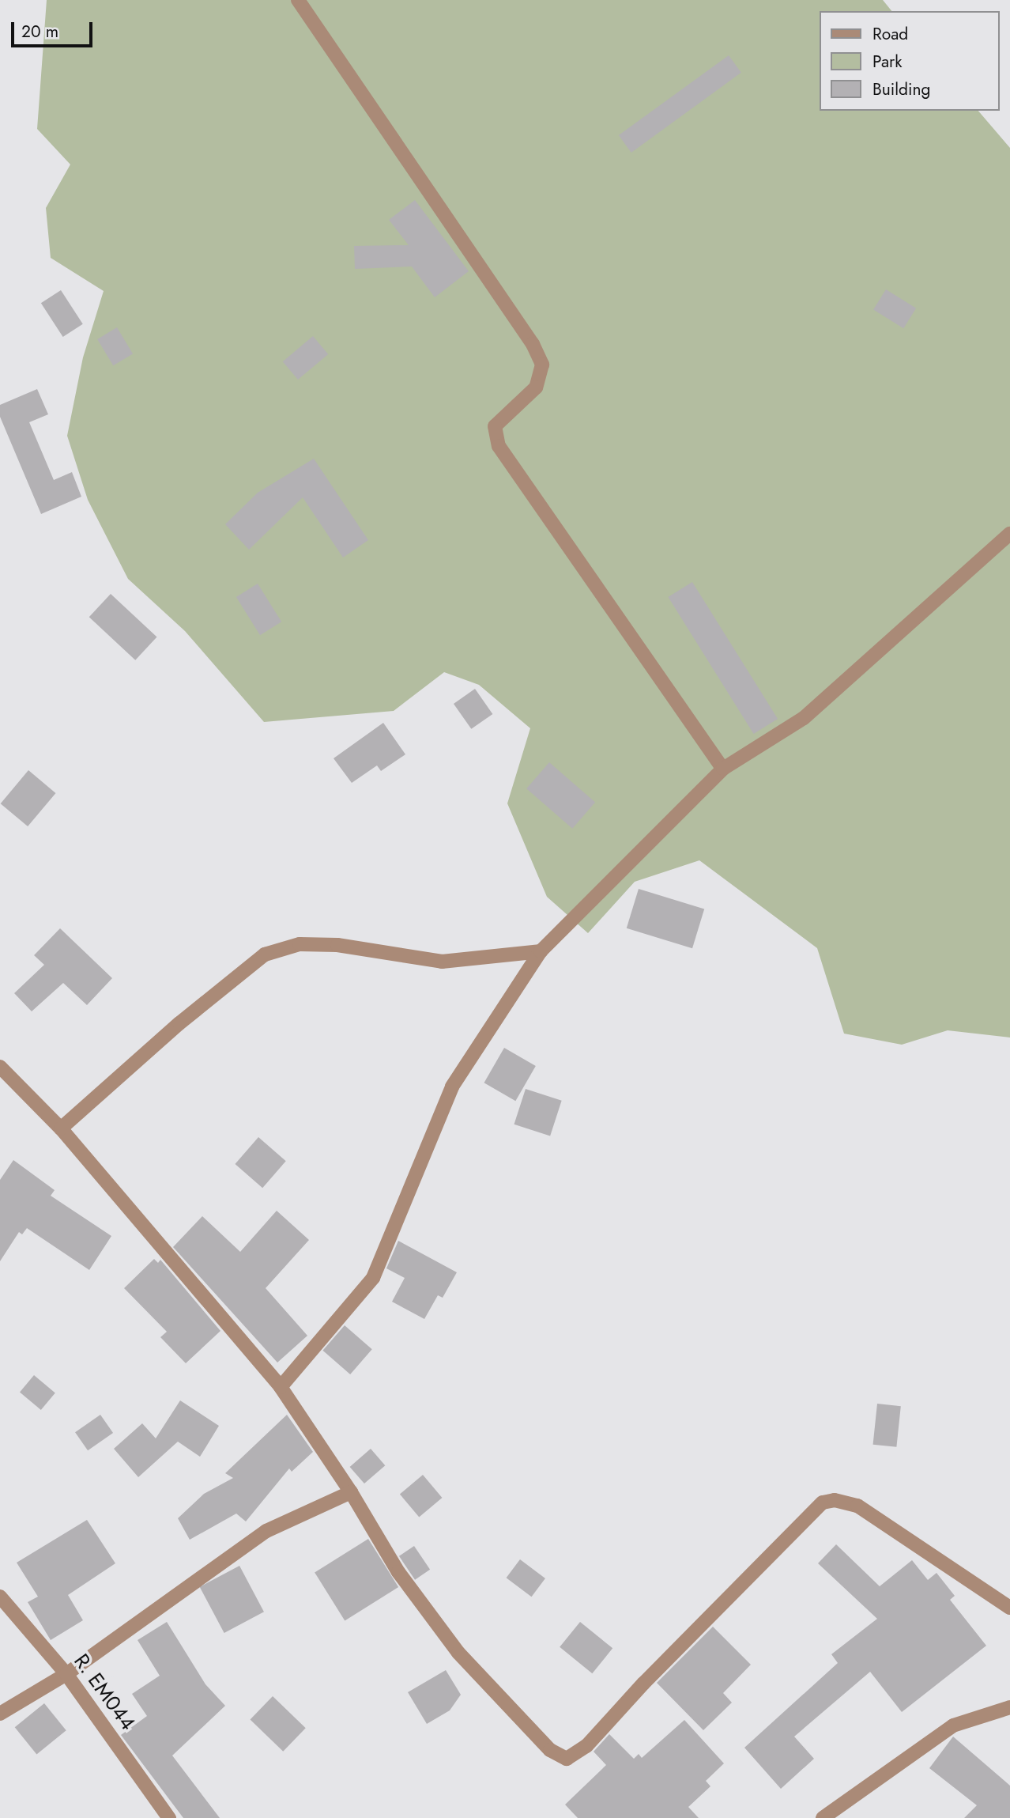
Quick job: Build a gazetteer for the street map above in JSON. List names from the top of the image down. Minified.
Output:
{"streets":{"street":["R. EM044"]},"legend":["Road","Park","Building"],"scale_bar":"20 m"}
